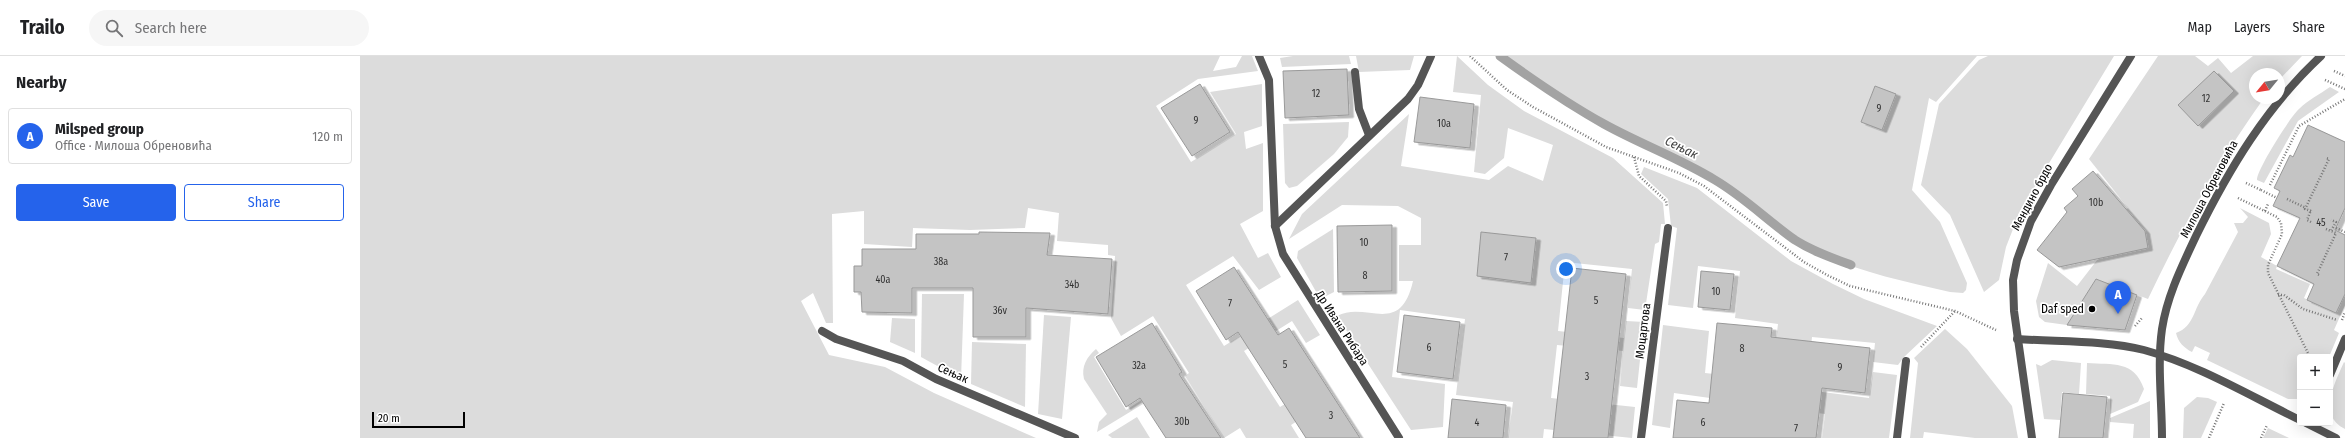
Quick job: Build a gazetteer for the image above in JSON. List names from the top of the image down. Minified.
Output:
{"streets":{"street":["Милоша Обреновића","Мендино брдо","Др Ивана Рибара","Моцартова","Сењак"]},"water":["Сењак"],"places":["Daf sped"],"house_numbers":["12","12","9","9","10a","10b","45","10","7","38a","8","40a","34b","10","5","7","36v","6","8","5","32a","9","3","3","30b","4","6","7"],"scale_bar":"20 m","north":"bottom left","page":{"header":"Trailo","search":"Search here","nav":["Map","Layers","Share"],"heading":"Nearby","list":[{"mark":"A","name":"Milsped group","note":"Office · Милоша Обреновића","value":"120 m"}],"buttons":["Save","Share"],"pins":"A","map_buttons":["+","−"],"scale":"20 m"}}
